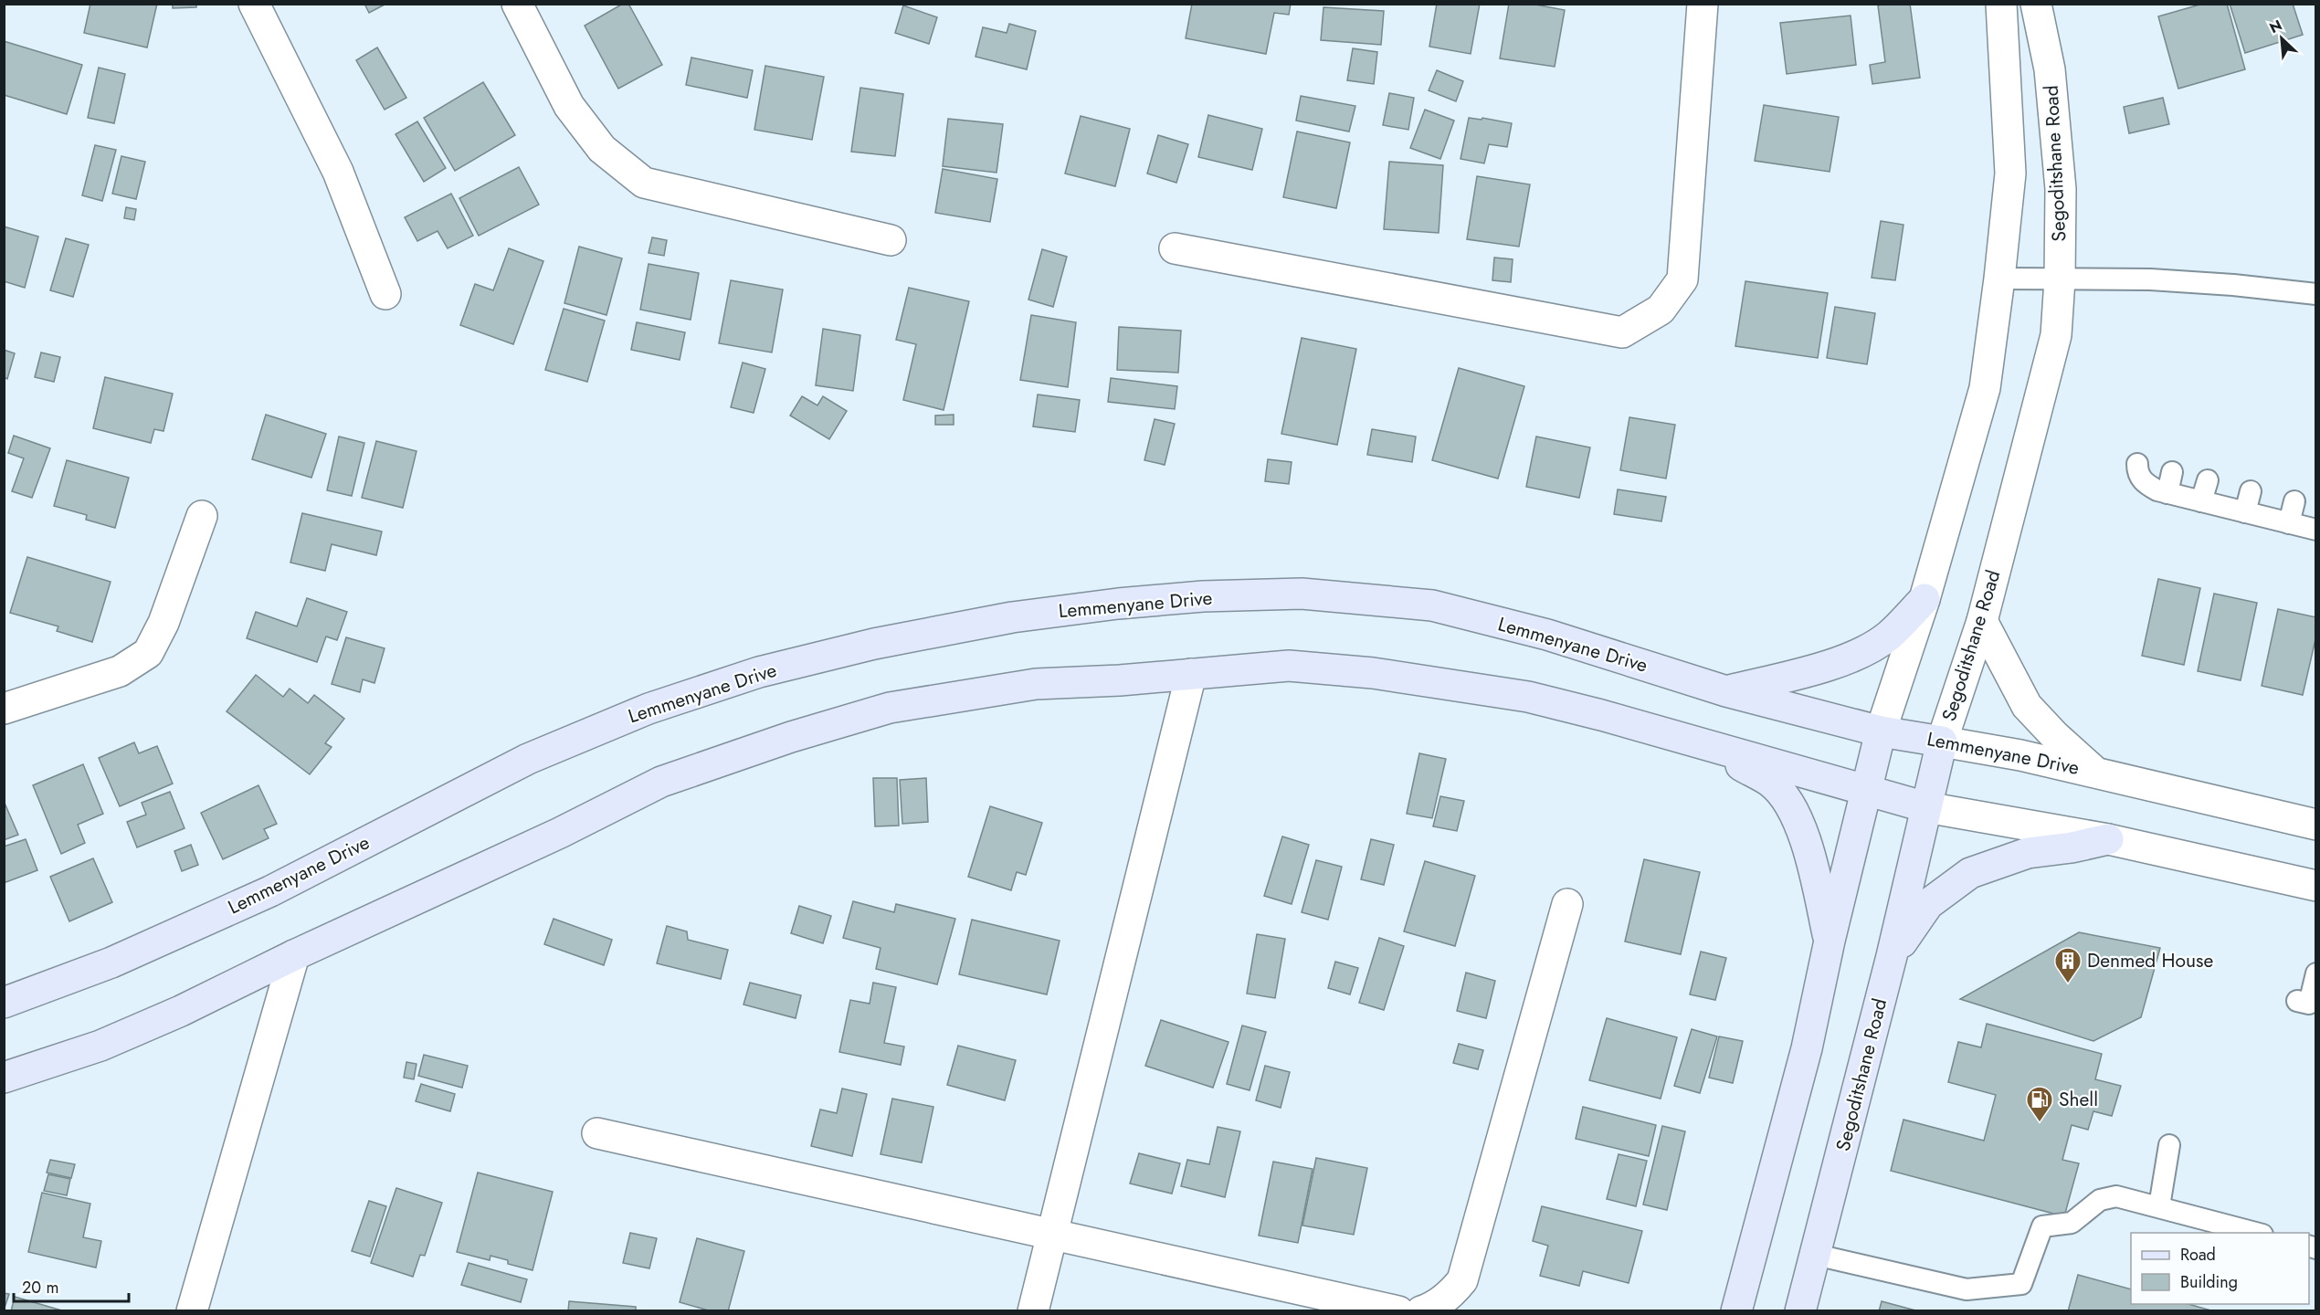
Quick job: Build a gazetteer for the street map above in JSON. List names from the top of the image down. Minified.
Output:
{"streets":{"main road":["Segoditshane Road","Lemmenyane Drive"]},"crossings":[["Segoditshane Road","Lemmenyane Drive"]],"places":{"building":["Denmed House"],"fuel station":["Shell"]},"legend":["Road","Building"],"scale_bar":"20 m","north":"top left"}
